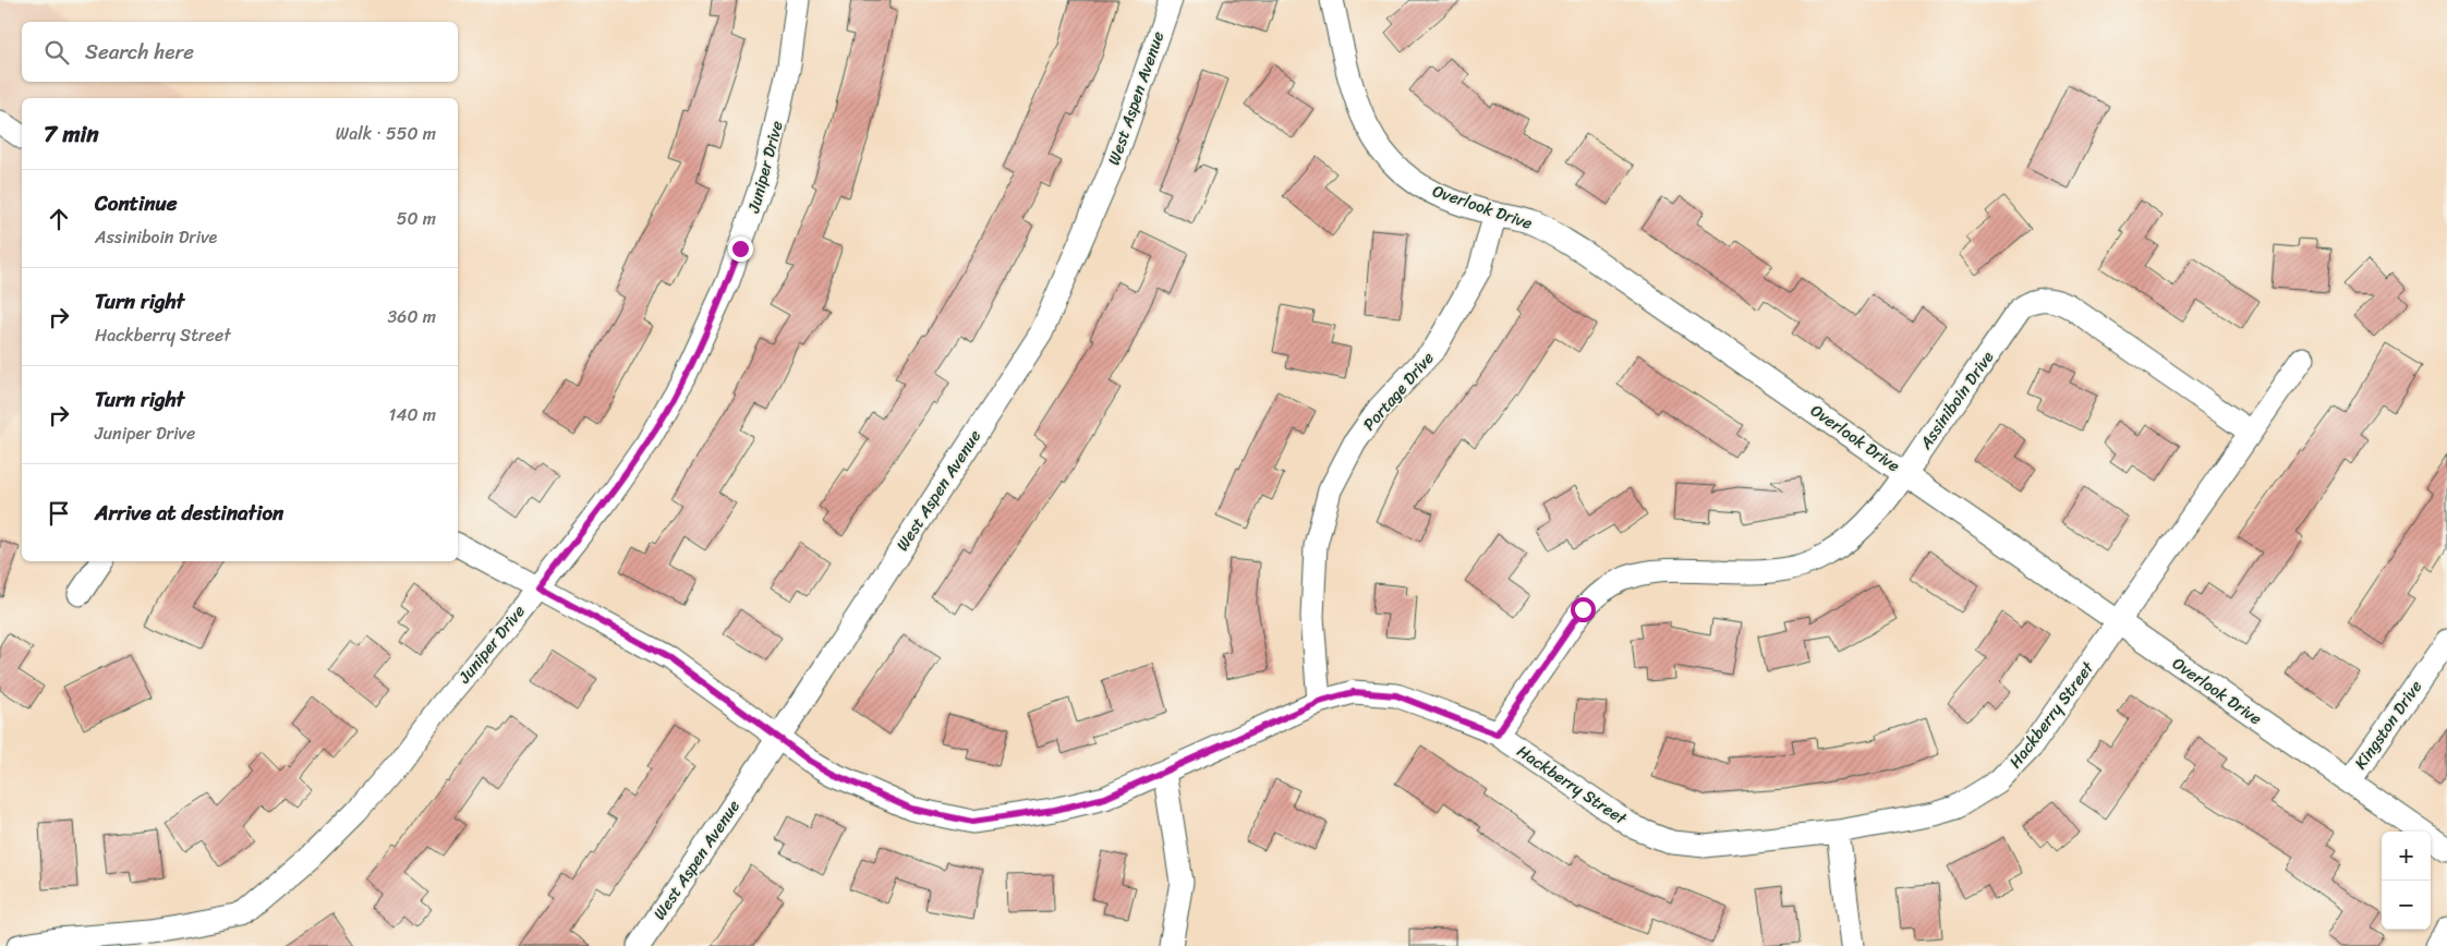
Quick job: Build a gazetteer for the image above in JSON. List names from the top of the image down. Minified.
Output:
{"streets":{"street":["West Aspen Avenue","Juniper Drive","Overlook Drive","Portage Drive","Assiniboin Drive","Hackberry Street","Kingston Drive"]},"crossings":[["West Aspen Avenue","Hackberry Street"],["Juniper Drive","Hackberry Street"],["Overlook Drive","Portage Drive"],["Overlook Drive","Assiniboin Drive"],["Overlook Drive","Hackberry Street"],["Overlook Drive","Kingston Drive"],["Portage Drive","Hackberry Street"],["Assiniboin Drive","Hackberry Street"]],"page":{"search":"Search here","heading":["7 min","Walk · 550 m"],"list":[["Continue","Assiniboin Drive","50 m"],["Turn right","Hackberry Street","360 m"],["Turn right","Juniper Drive","140 m"],"Arrive at destination"],"map_buttons":["+","−"]}}
